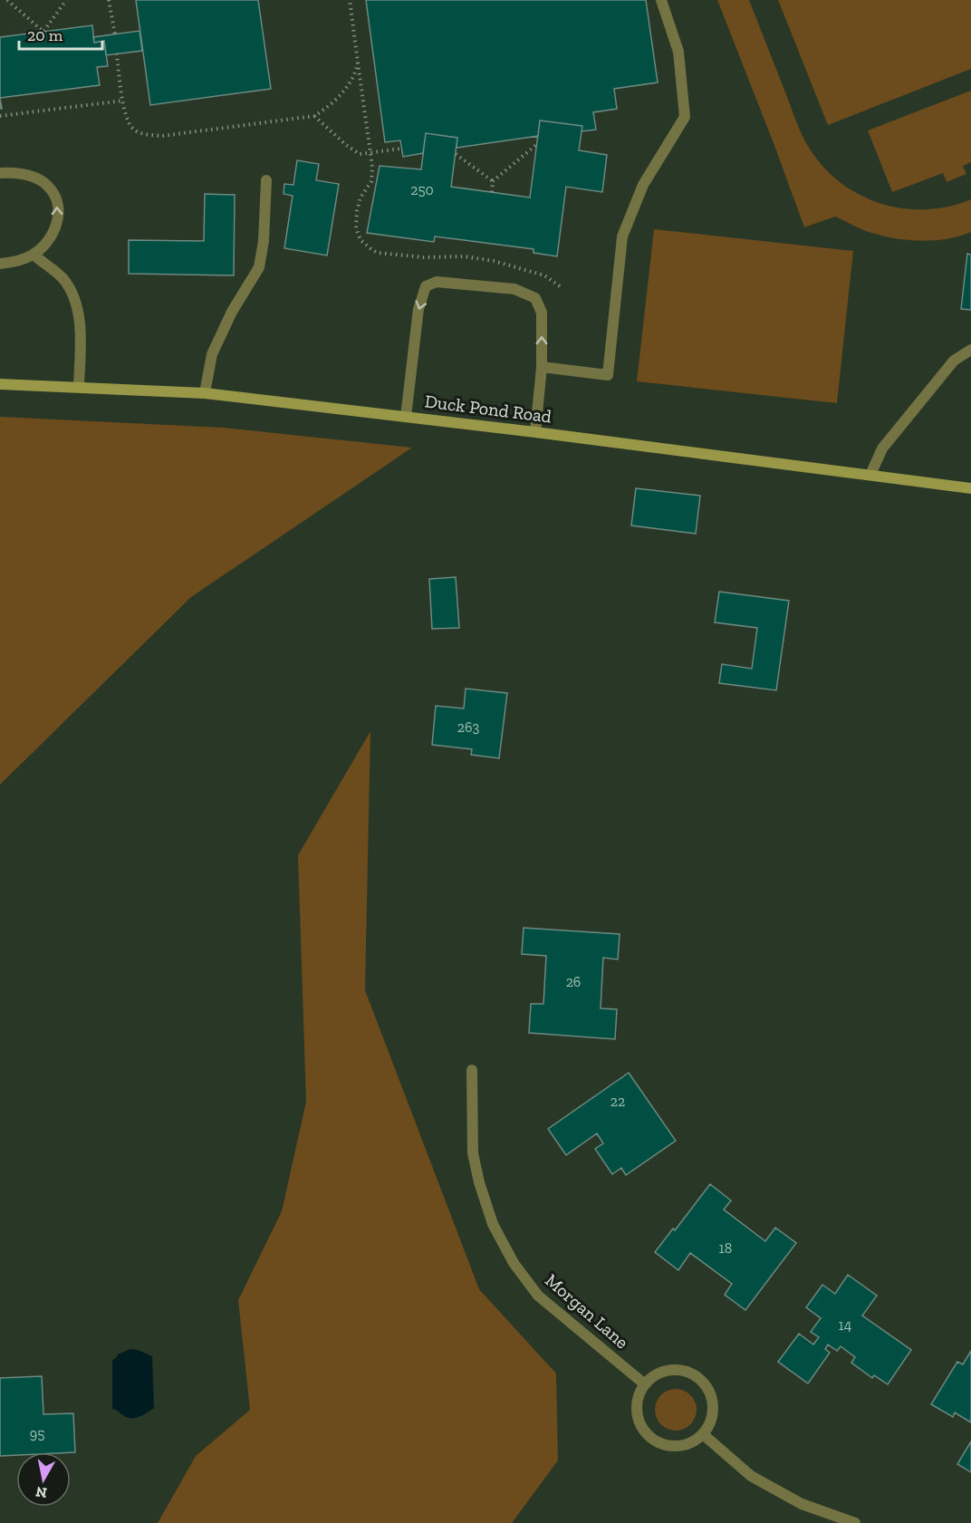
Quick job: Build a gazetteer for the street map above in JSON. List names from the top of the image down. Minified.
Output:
{"streets":{"street":["Duck Pond Road","Morgan Lane"]},"house_numbers":["250","263","26","22","18","14","95"],"scale_bar":"20 m","north":"bottom"}
